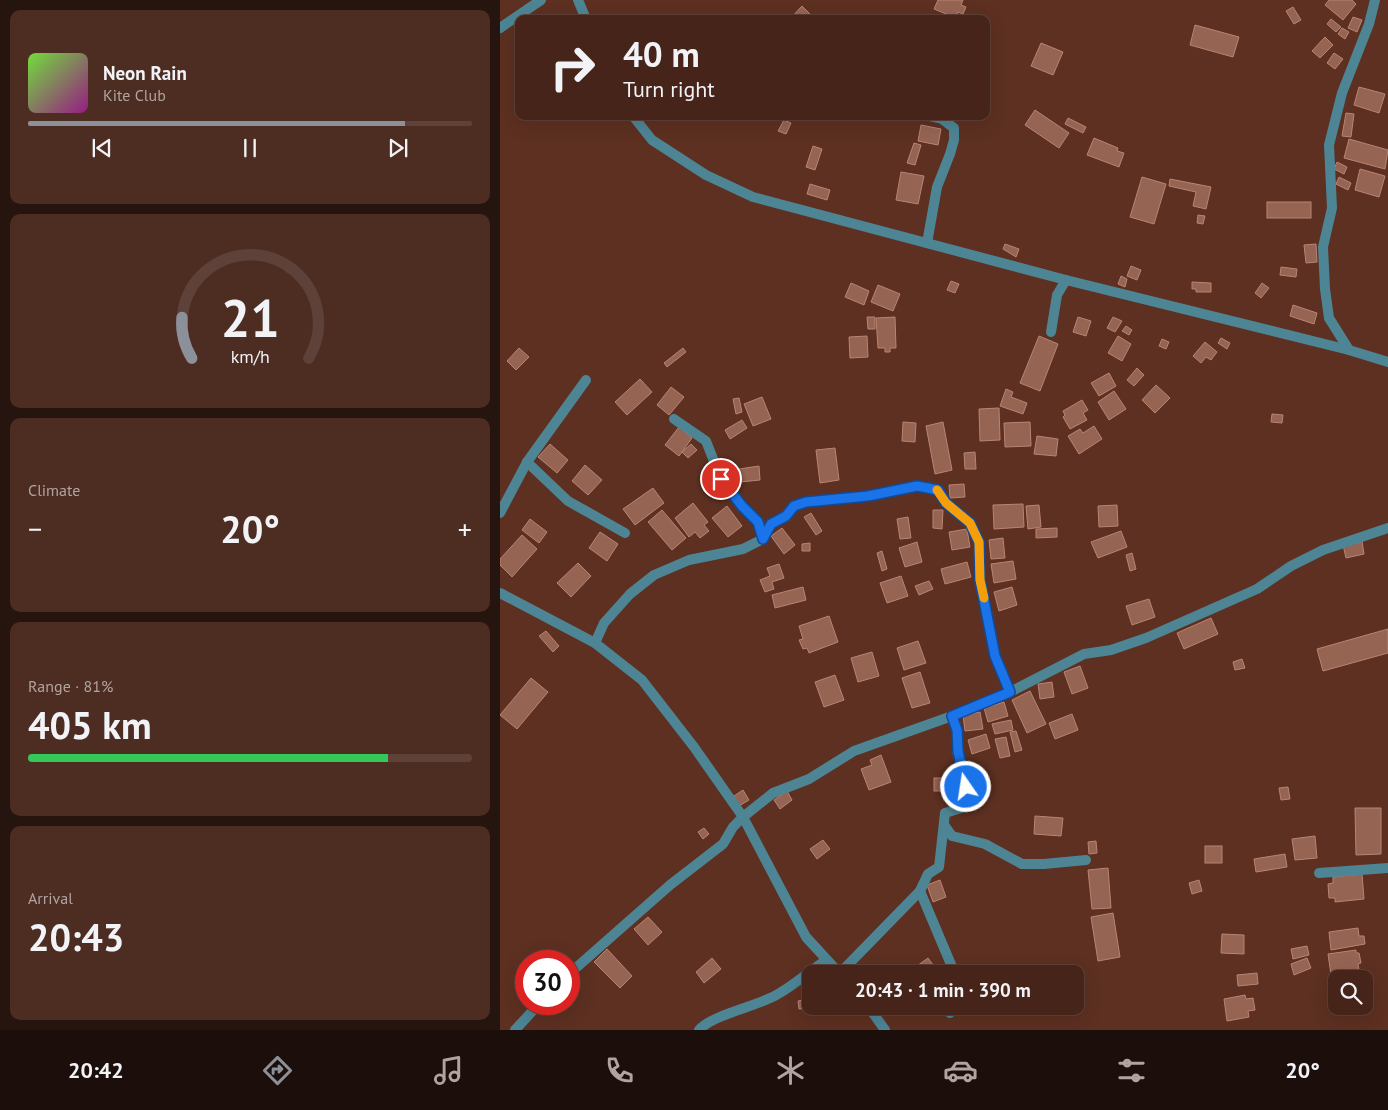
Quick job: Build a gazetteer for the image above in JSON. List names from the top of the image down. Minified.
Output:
{"page":{"turn":["40 m","Turn right"],"song":["Neon Rain","Kite Club"],"tile":["Climate",["Range · 81%","405 km"],["Arrival","20:43"]],"heat":["−","20°","+"],"limit":"30","trip":"20:43 · 1 min · 390 m","tabs":["20:42","20°"],"gauge":["21","km/h"]}}
